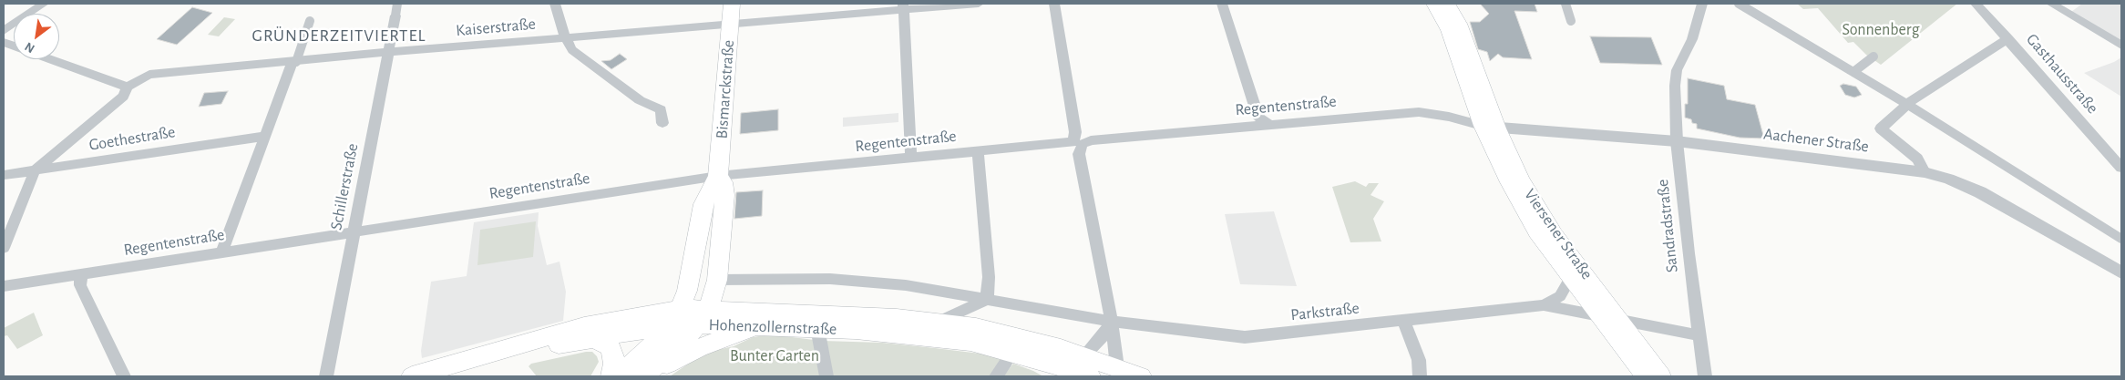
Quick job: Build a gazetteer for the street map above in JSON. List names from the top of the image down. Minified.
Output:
{"streets":{"main road":["Bismarckstraße","Viersener Straße","Hohenzollernstraße"],"street":["Kaiserstraße","Gasthausstraße","Regentenstraße","Goethestraße","Aachener Straße","Schillerstraße","Sandradstraße","Parkstraße"]},"crossings":[["Kaiserstraße","Bismarckstraße"],["Kaiserstraße","Schillerstraße"],["Bismarckstraße","Regentenstraße"],["Bismarckstraße","Hohenzollernstraße"],["Regentenstraße","Aachener Straße"],["Regentenstraße","Schillerstraße"],["Regentenstraße","Viersener Straße"],["Regentenstraße","Parkstraße"],["Aachener Straße","Sandradstraße"],["Aachener Straße","Viersener Straße"],["Sandradstraße","Parkstraße"],["Viersener Straße","Parkstraße"]],"districts":["GRÜNDERZEITVIERTEL"],"parks":["Sonnenberg","Bunter Garten"],"north":"bottom left"}
